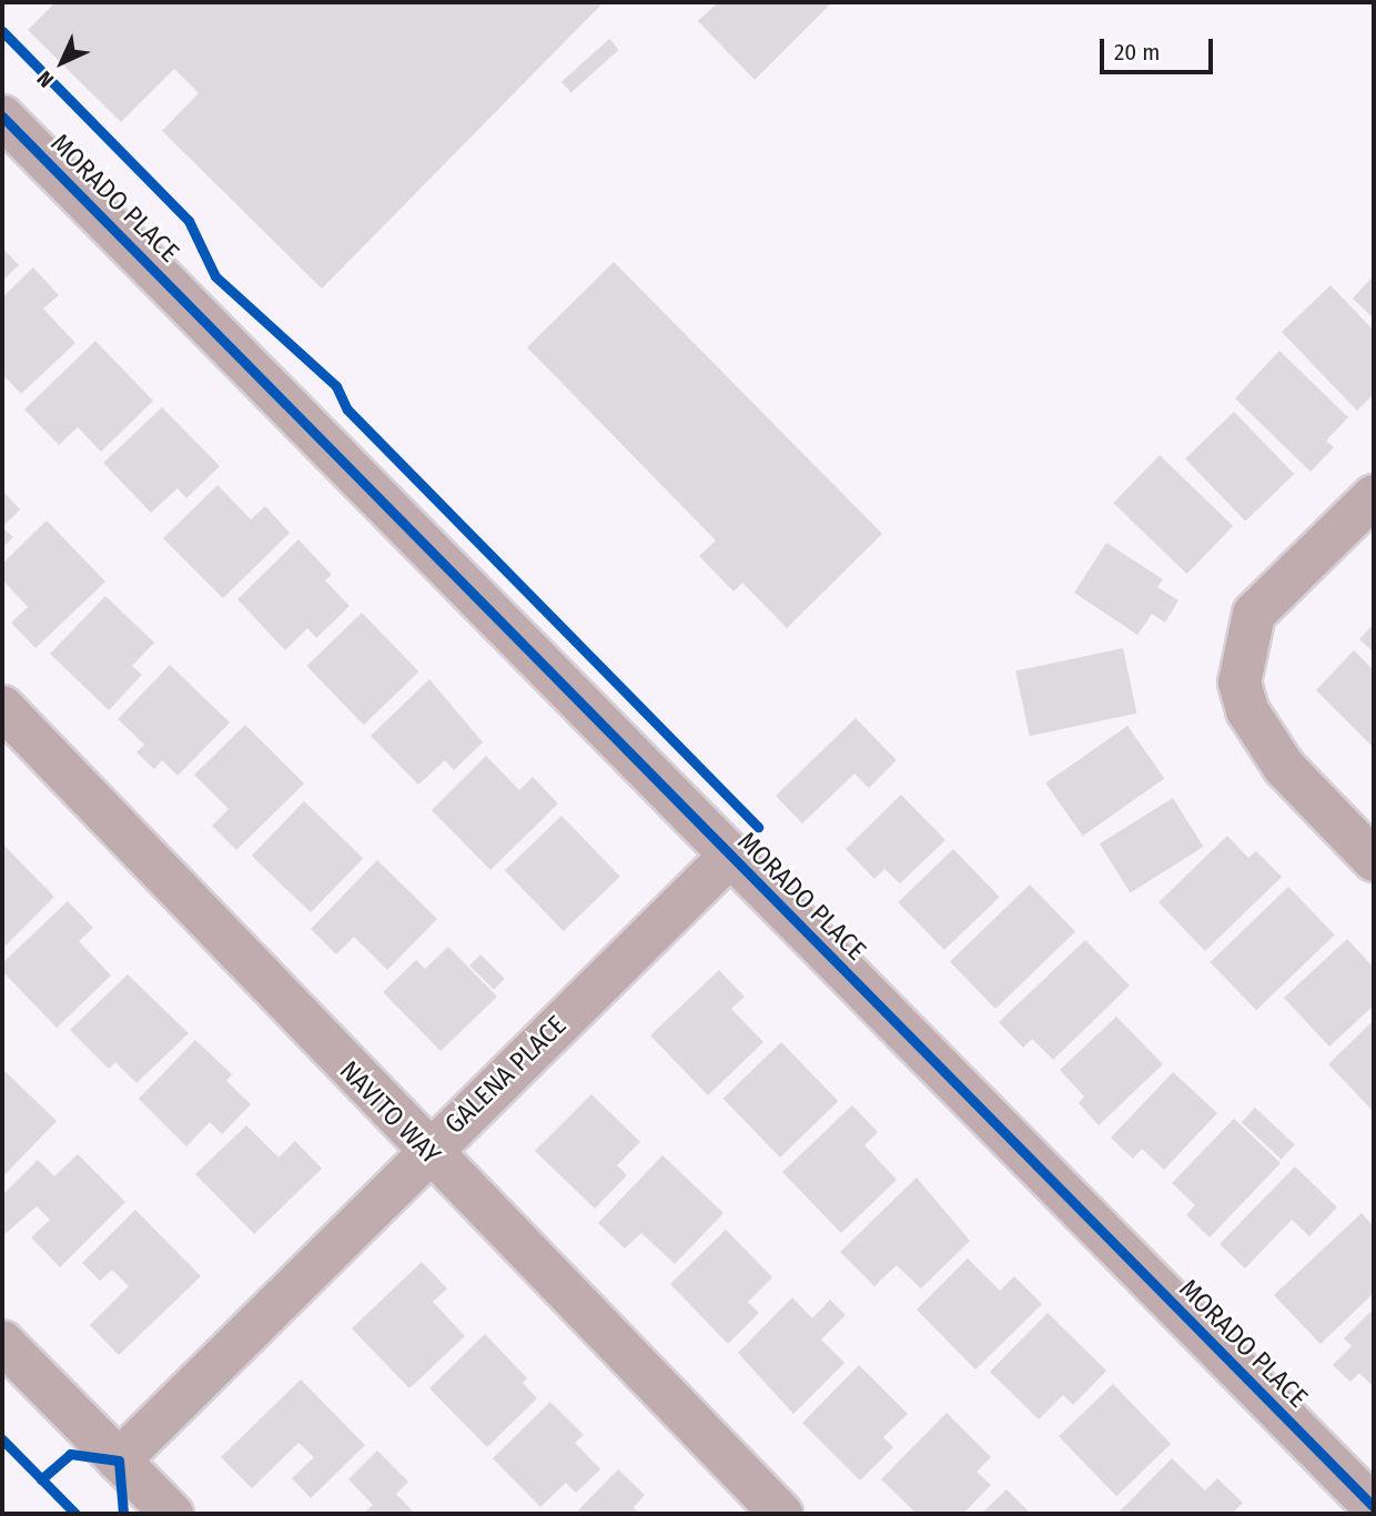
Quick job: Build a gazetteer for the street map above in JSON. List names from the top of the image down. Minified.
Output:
{"streets":{"street":["MORADO PLACE","GALENA PLACE","NAVITO WAY"]},"crossings":[["MORADO PLACE","GALENA PLACE"],["GALENA PLACE","NAVITO WAY"]],"scale_bar":"20 m","north":"bottom left"}
